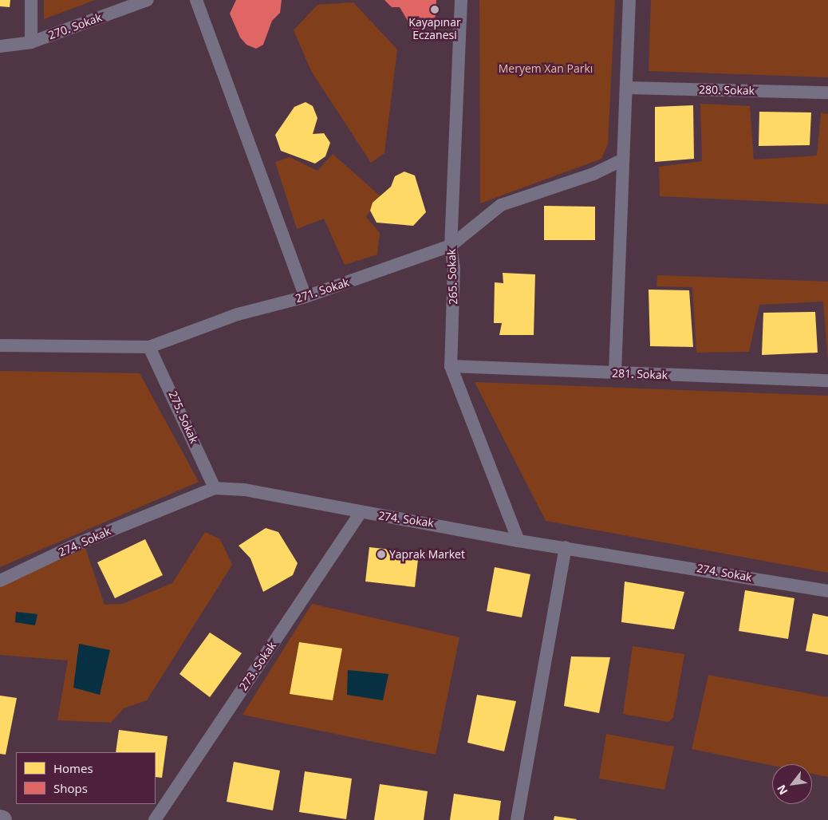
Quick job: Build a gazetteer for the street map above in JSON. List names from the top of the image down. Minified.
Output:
{"streets":{"street":["270. Sokak","280. Sokak","265. Sokak","271. Sokak","281. Sokak","275. Sokak","274. Sokak","273. Sokak"]},"crossings":[["265. Sokak","271. Sokak"],["265. Sokak","281. Sokak"],["265. Sokak","274. Sokak"],["271. Sokak","275. Sokak"],["275. Sokak","274. Sokak"],["274. Sokak","273. Sokak"]],"parks":["Meryem Xan Parkı"],"places":["Kayapınar Eczanesi","Yaprak Market"],"legend":["Homes","Shops"],"north":"bottom left"}
